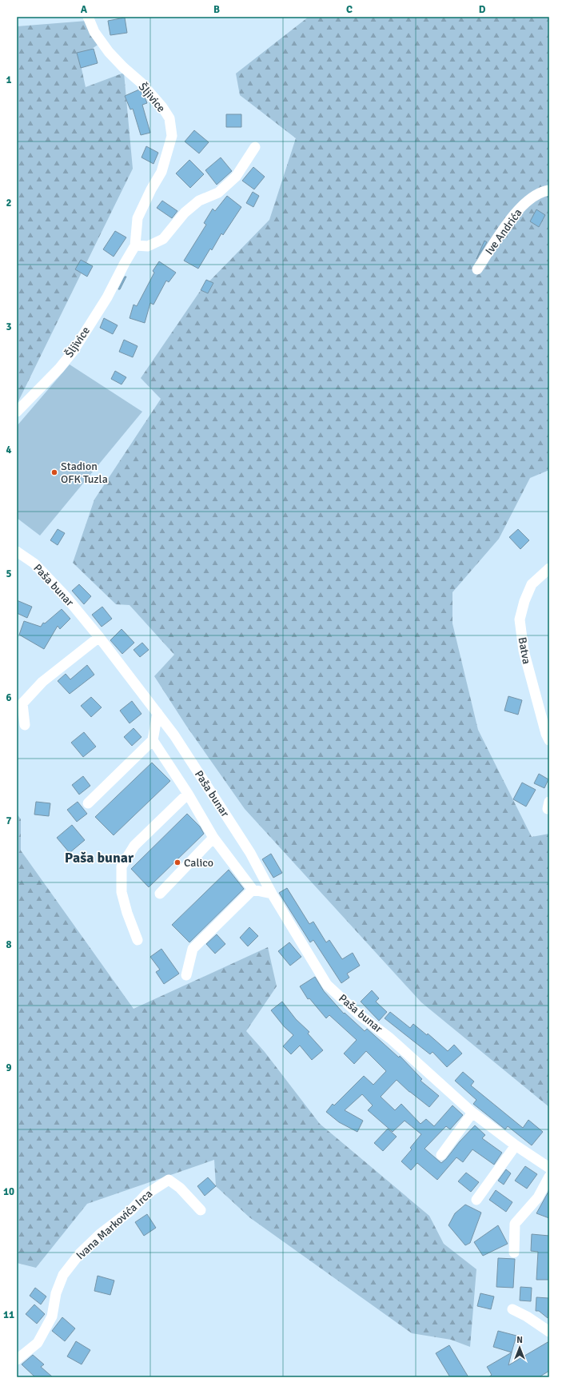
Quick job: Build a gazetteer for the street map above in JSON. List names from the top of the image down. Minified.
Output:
{"streets":{"street":["Šljivice","Ive Andrića","Paša bunar","Batva","Ivana Markovića Irca"]},"districts":["Paša bunar"],"places":["Stadion OFK Tuzla","Calico"],"north":"top","grid":{"columns":["A","B","C","D"],"rows":["1","2","3","4","5","6","7","8","9","10","11"]}}
